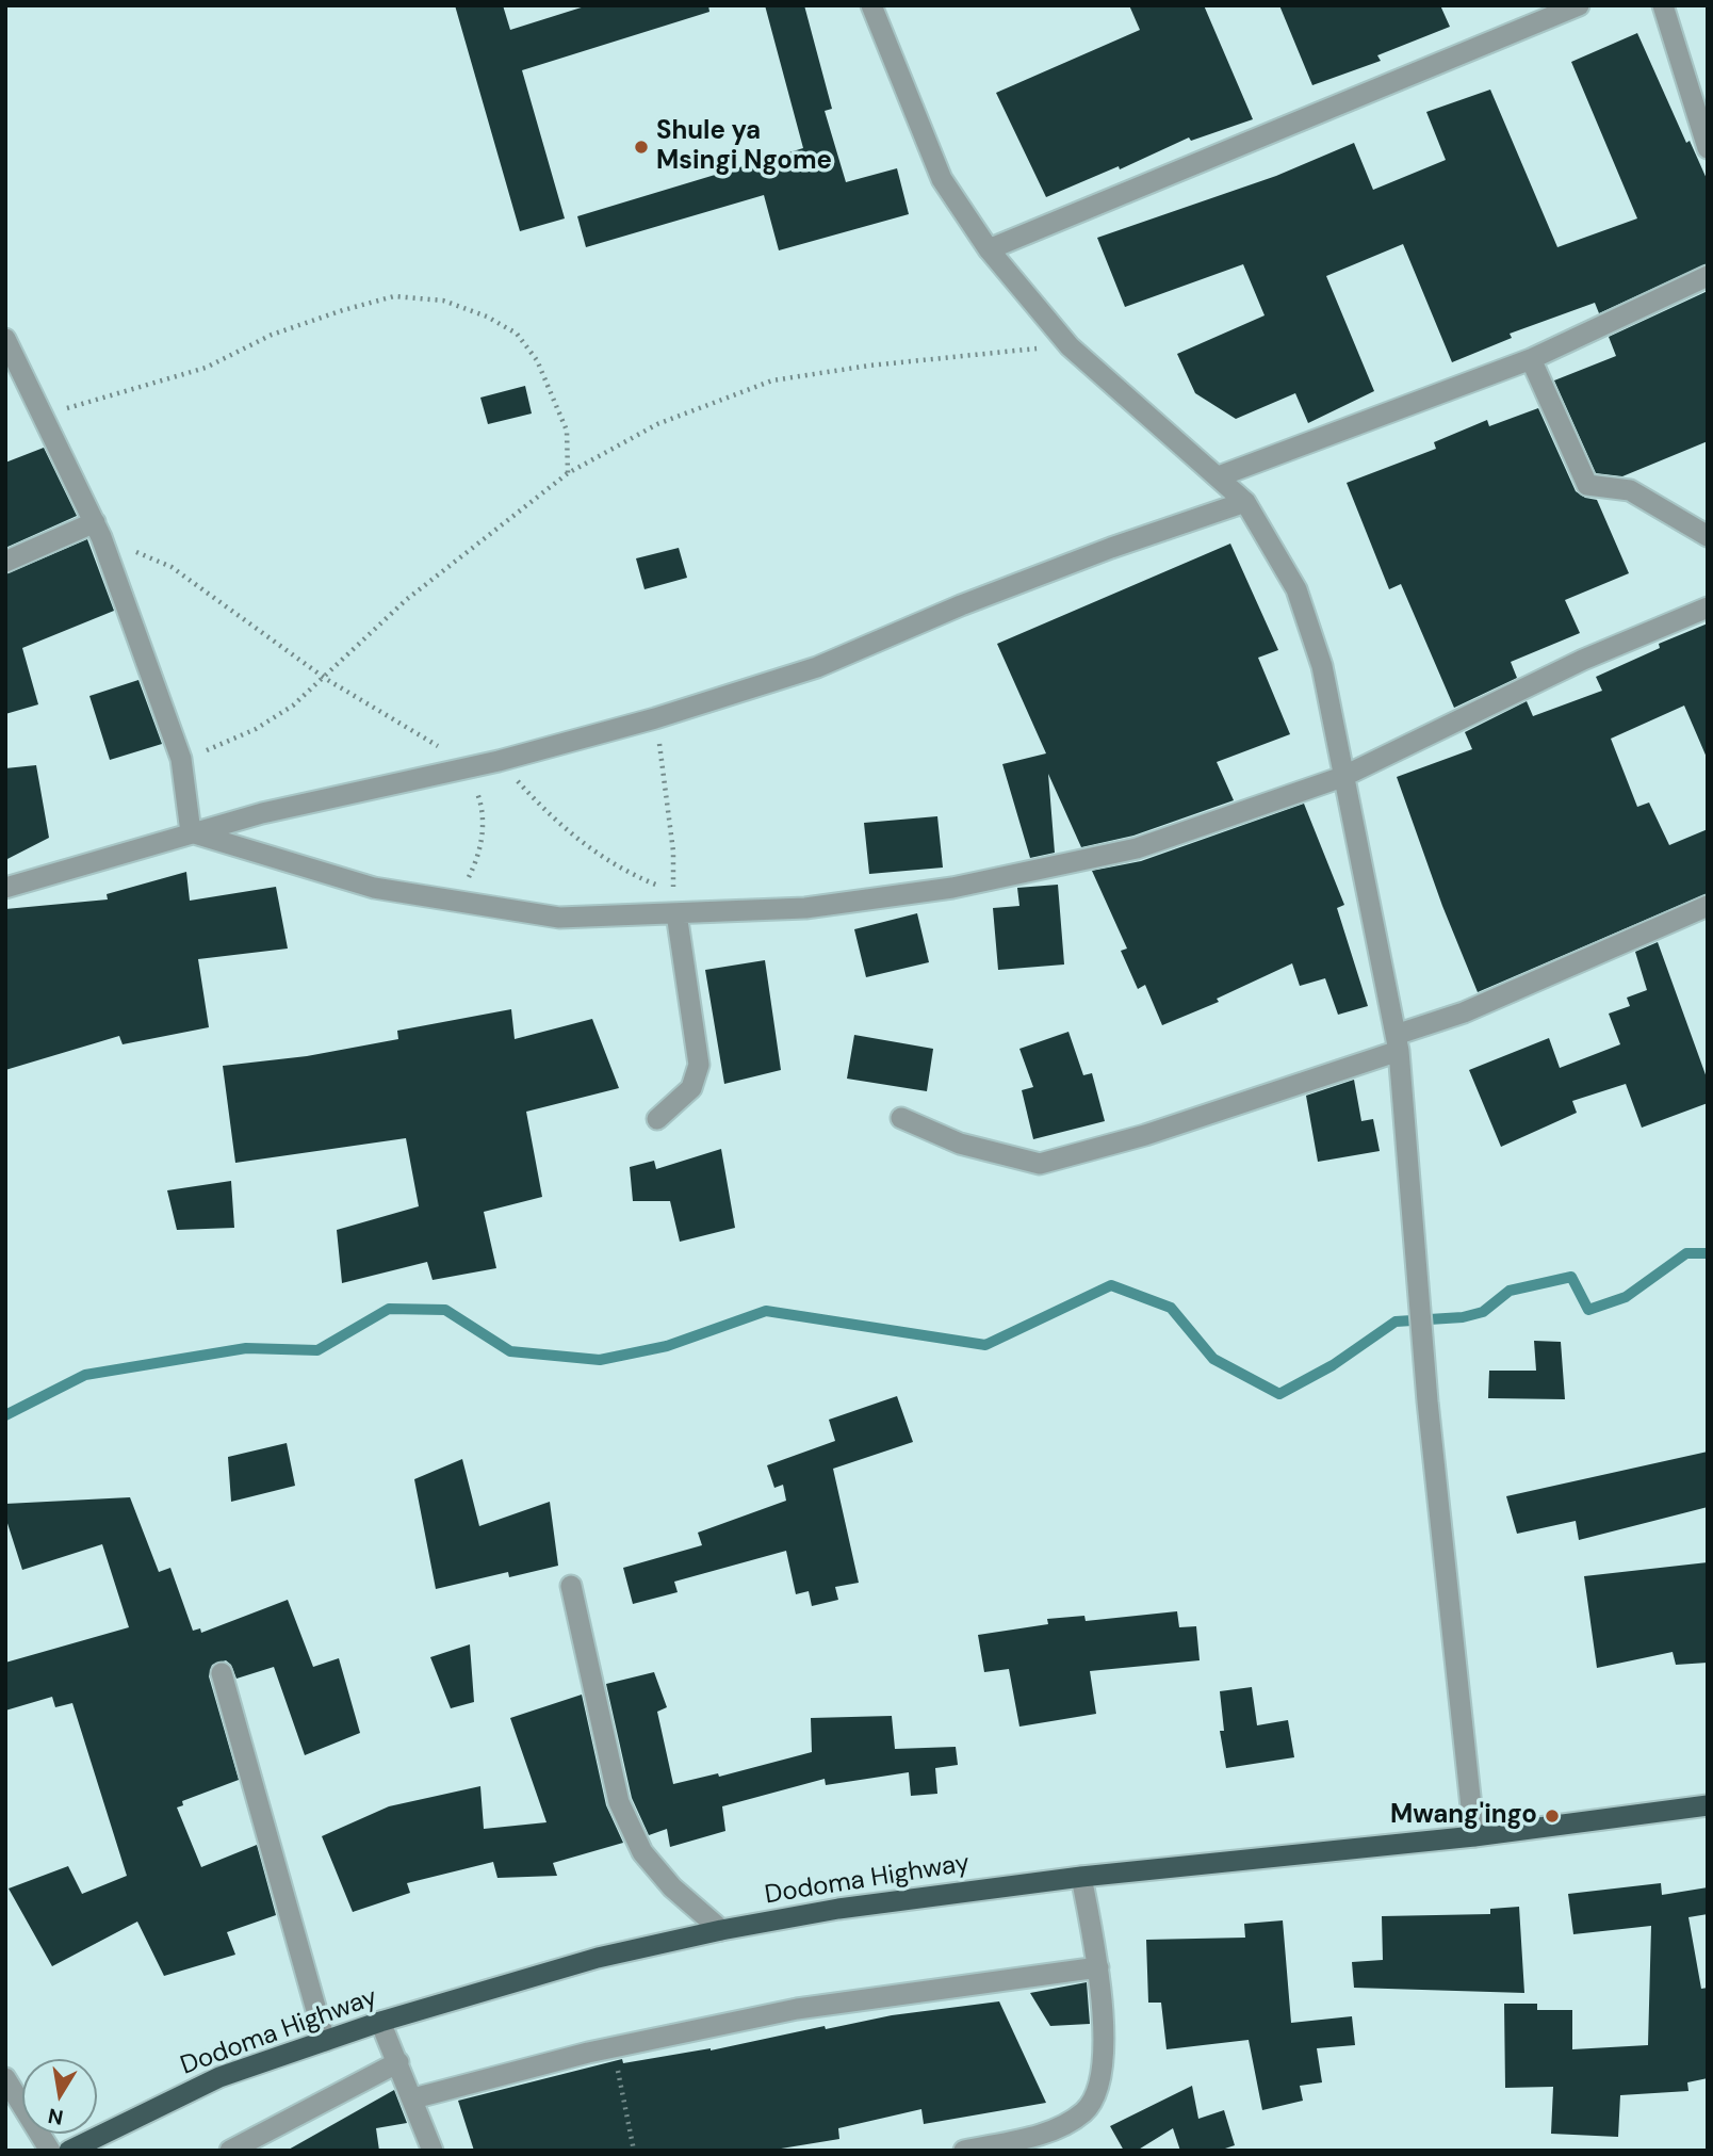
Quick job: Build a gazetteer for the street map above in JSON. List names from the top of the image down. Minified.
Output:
{"streets":{"highway":["Dodoma Highway"]},"places":["Shule ya Msingi Ngome","Mwang'ingo"],"north":"bottom"}
